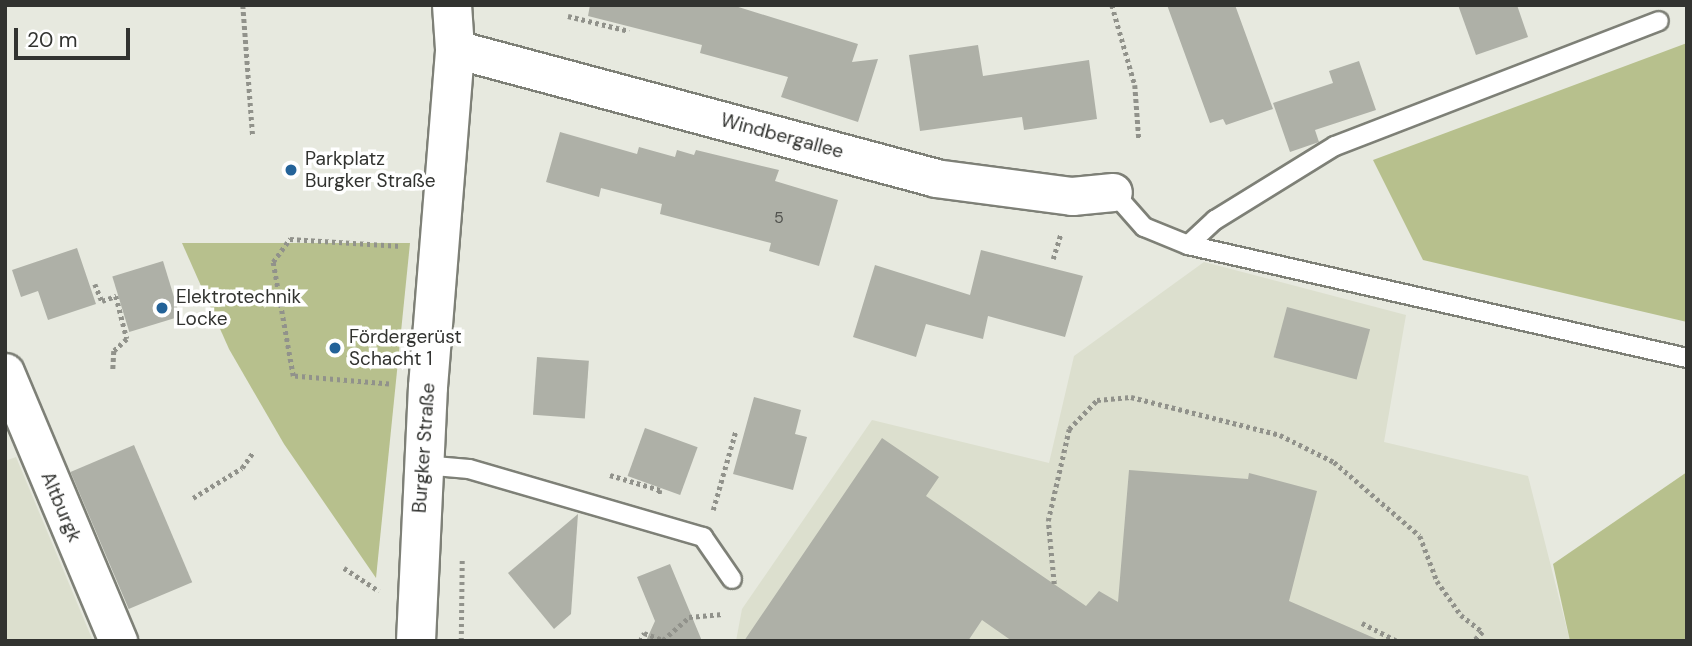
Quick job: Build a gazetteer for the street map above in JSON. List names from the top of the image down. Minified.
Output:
{"streets":{"main road":["Burgker Straße"],"street":["Windbergallee","Altburgk"]},"crossings":[["Windbergallee","Burgker Straße"]],"places":["Parkplatz Burgker Straße","Elektrotechnik Locke","Fördergerüst Schacht 1"],"house_numbers":["5"],"scale_bar":"20 m"}
